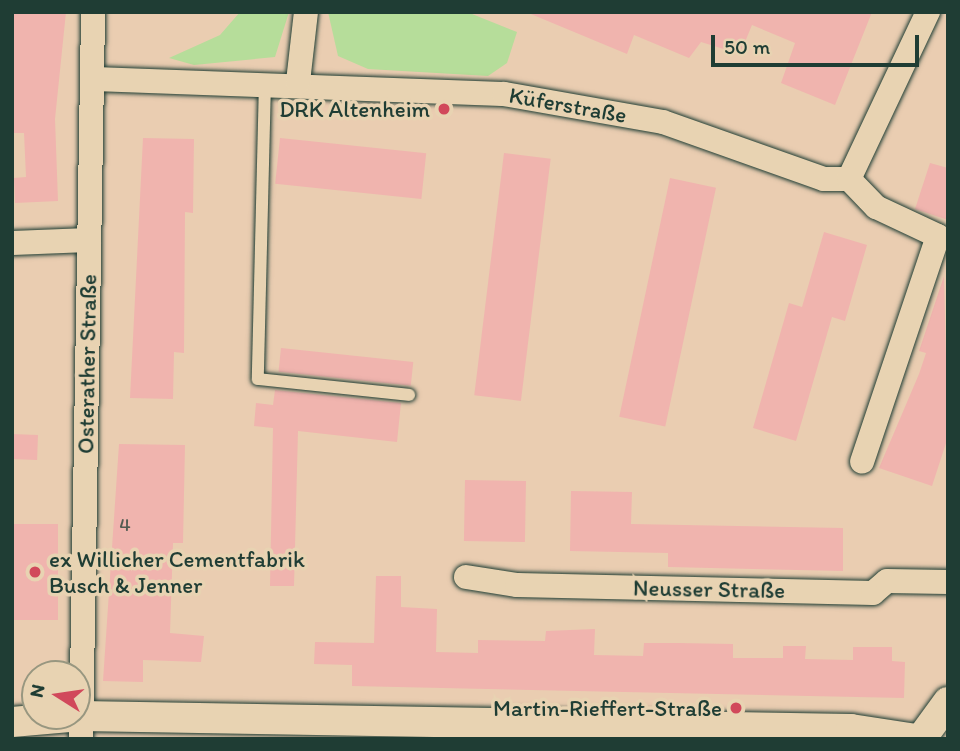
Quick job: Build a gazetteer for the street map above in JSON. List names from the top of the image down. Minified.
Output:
{"streets":{"street":["Küferstraße","Osterather Straße","Neusser Straße"]},"crossings":[["Küferstraße","Osterather Straße"]],"places":["DRK Altenheim","ex Willicher Cementfabrik Busch & Jenner","Martin-Rieffert-Straße"],"house_numbers":["4"],"scale_bar":"50 m","north":"left"}
